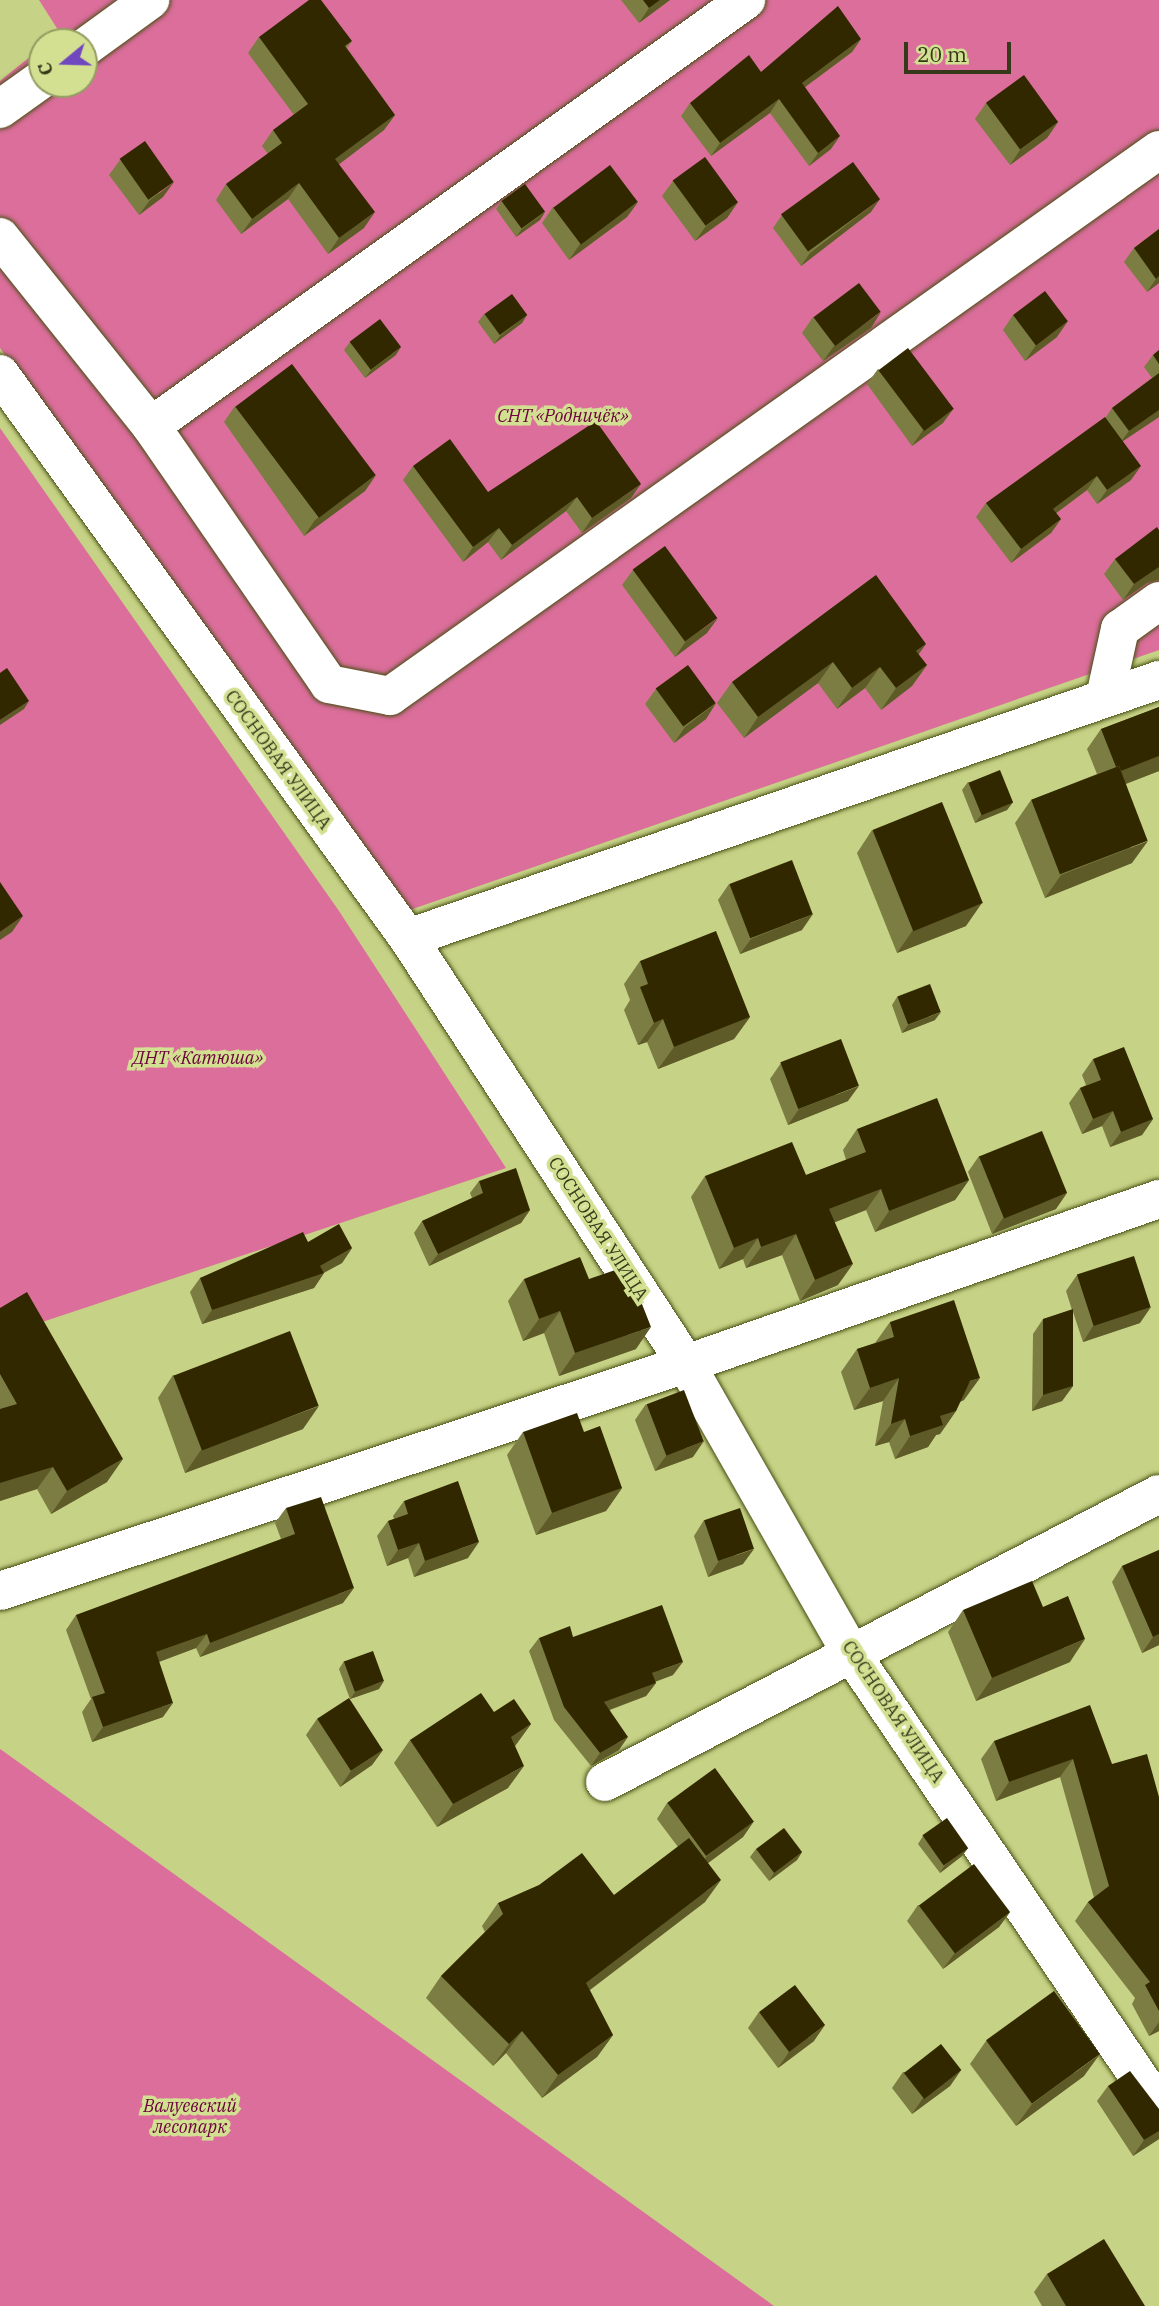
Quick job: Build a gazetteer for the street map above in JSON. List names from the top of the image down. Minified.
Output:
{"streets":{"street":["СОСНОВАЯ УЛИЦА"]},"parks":["СНТ «Родничёк»","ДНТ «Катюша»","Валуевский лесопарк"],"scale_bar":"20 m","north":"left"}
